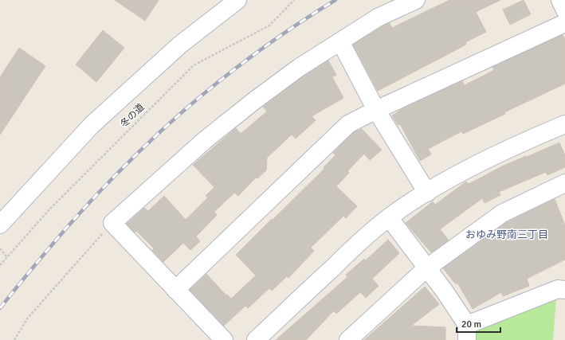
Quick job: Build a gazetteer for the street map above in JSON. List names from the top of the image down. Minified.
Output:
{"streets":{"path":["冬の道"]},"districts":["おゆみ野南三丁目"],"scale_bar":"20 m"}
